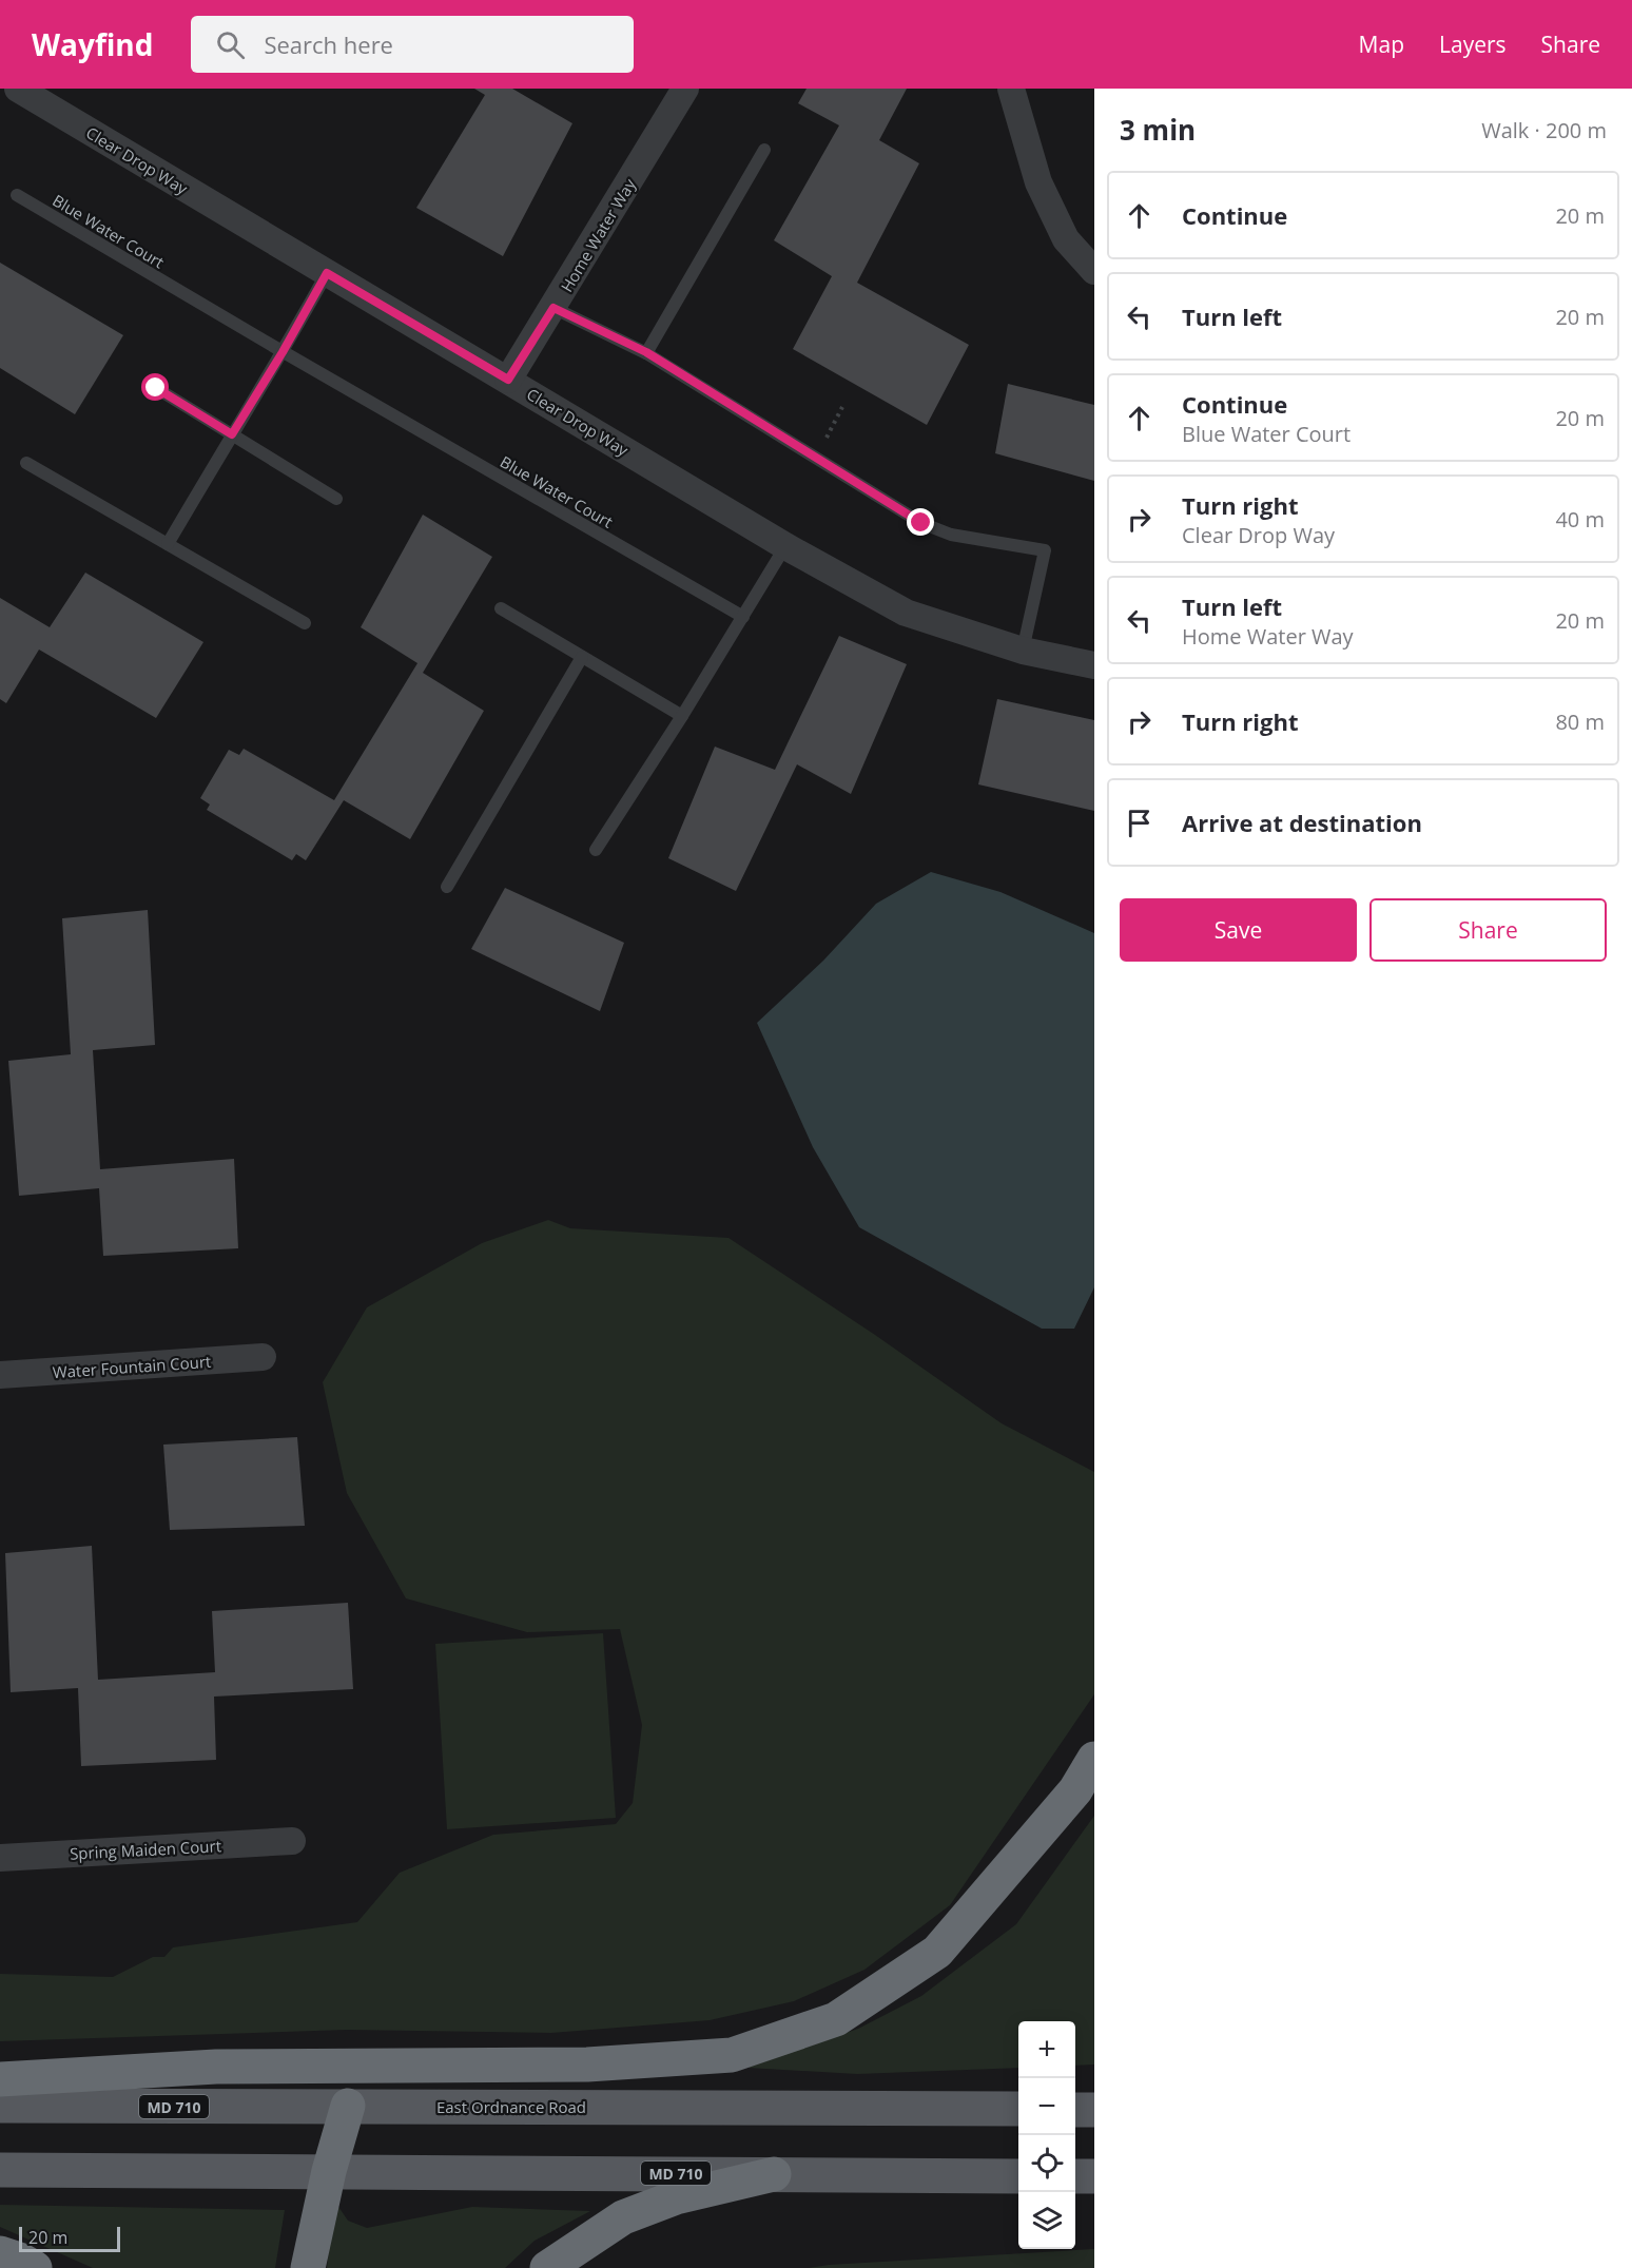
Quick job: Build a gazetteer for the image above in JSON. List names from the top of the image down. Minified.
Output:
{"streets":{"main road":["MD 710","East Ordnance Road"],"street":["Clear Drop Way","Home Water Way","Water Fountain Court","Spring Maiden Court"],"lane":["Blue Water Court"]},"crossings":[["Clear Drop Way","Home Water Way"]],"scale_bar":"20 m","page":{"header":"Wayfind","search":"Search here","nav":["Map","Layers","Share"],"heading":["3 min","Walk · 200 m"],"list":[["Continue","20 m"],["Turn left","20 m"],["Continue","Blue Water Court","20 m"],["Turn right","Clear Drop Way","40 m"],["Turn left","Home Water Way","20 m"],["Turn right","80 m"],"Arrive at destination"],"buttons":["Save","Share"],"map_buttons":["+","−"],"scale":"20 m"}}
